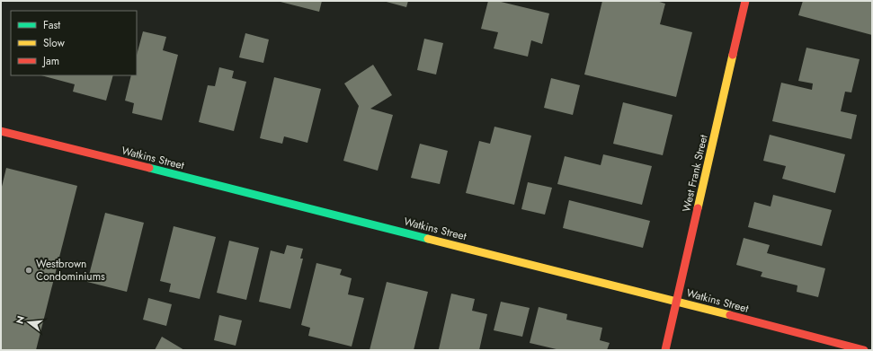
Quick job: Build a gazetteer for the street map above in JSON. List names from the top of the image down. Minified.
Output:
{"streets":{"street":["Watkins Street","West Frank Street"]},"crossings":[["Watkins Street","West Frank Street"]],"places":["Westbrown Condominiums"],"legend":["Fast","Slow","Jam"],"north":"left"}
